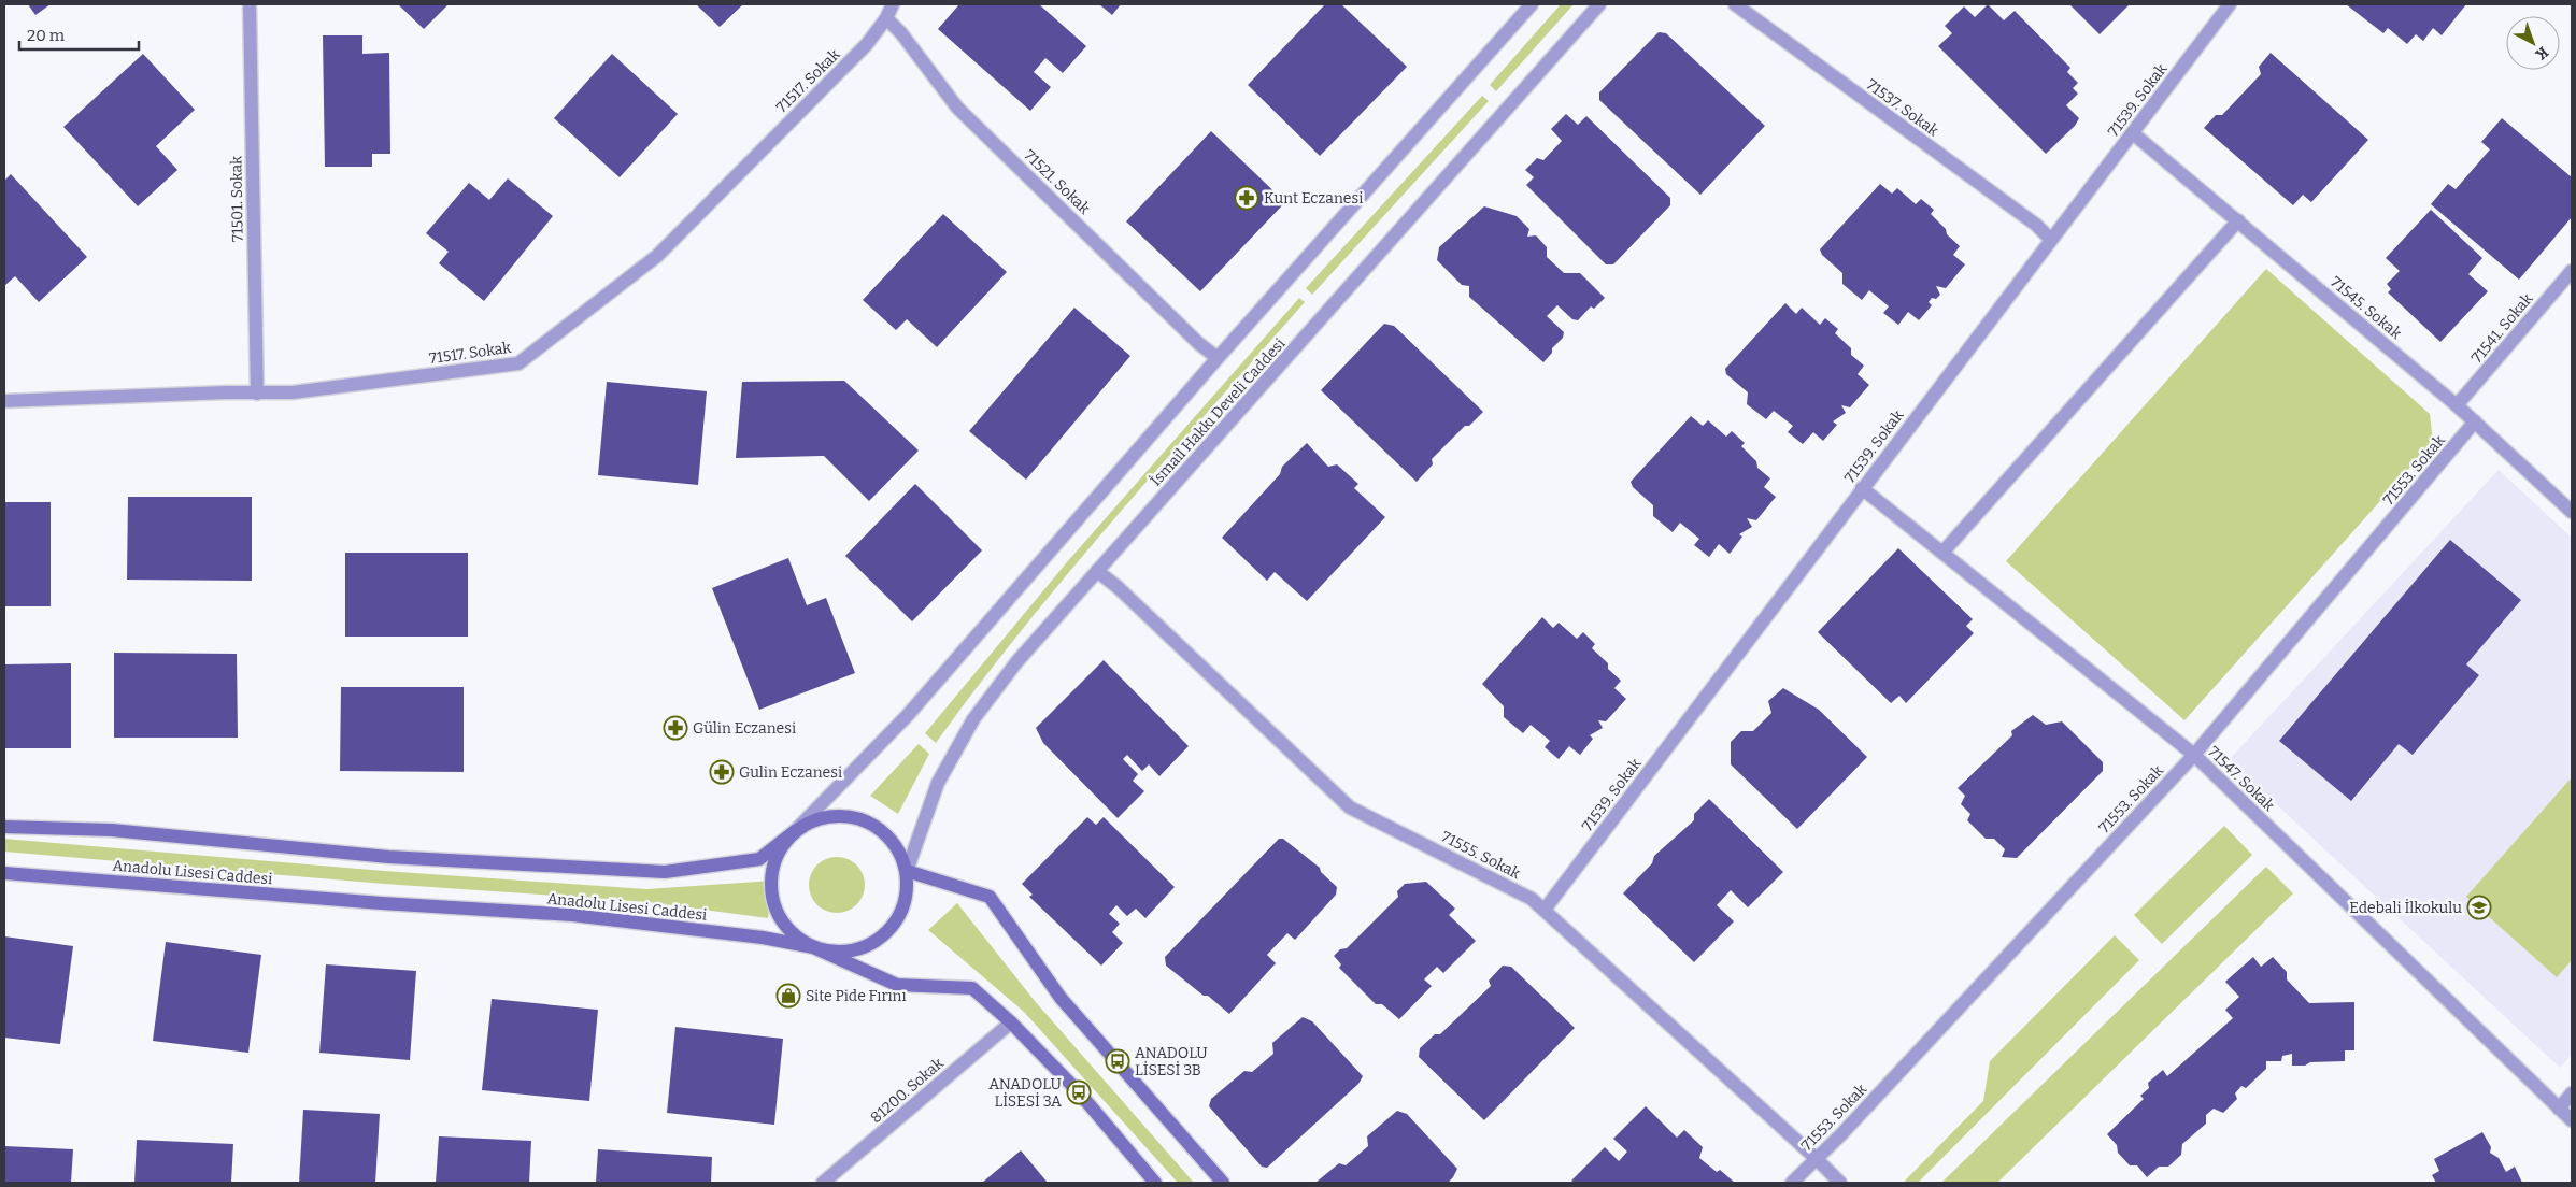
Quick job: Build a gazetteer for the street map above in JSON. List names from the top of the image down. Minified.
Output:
{"streets":{"main road":["Anadolu Lisesi Caddesi"],"street":["71517. Sokak","71539. Sokak","71537. Sokak","71521. Sokak","71501. Sokak","71545. Sokak","71541. Sokak","İsmail Hakkı Develi Caddesi","71553. Sokak","71547. Sokak","71555. Sokak","81200. Sokak"]},"crossings":[["71517. Sokak","71521. Sokak"],["71517. Sokak","71501. Sokak"],["71539. Sokak","71537. Sokak"],["71539. Sokak","71545. Sokak"],["71539. Sokak","71547. Sokak"],["71539. Sokak","71555. Sokak"],["71545. Sokak","71541. Sokak"],["71545. Sokak","71553. Sokak"],["İsmail Hakkı Develi Caddesi","71555. Sokak"],["İsmail Hakkı Develi Caddesi","Anadolu Lisesi Caddesi"],["71553. Sokak","71547. Sokak"],["71553. Sokak","71555. Sokak"],["Anadolu Lisesi Caddesi","81200. Sokak"]],"places":{"pharmacy":["Kunt Eczanesi","Gülin Eczanesi","Gulin Eczanesi"],"school or university":["Edebali İlkokulu"],"shop":["Site Pide Fırını"],"bus stop":["ANADOLU LİSESİ 3B","ANADOLU LİSESİ 3A"]},"scale_bar":"20 m","north":"bottom right"}
